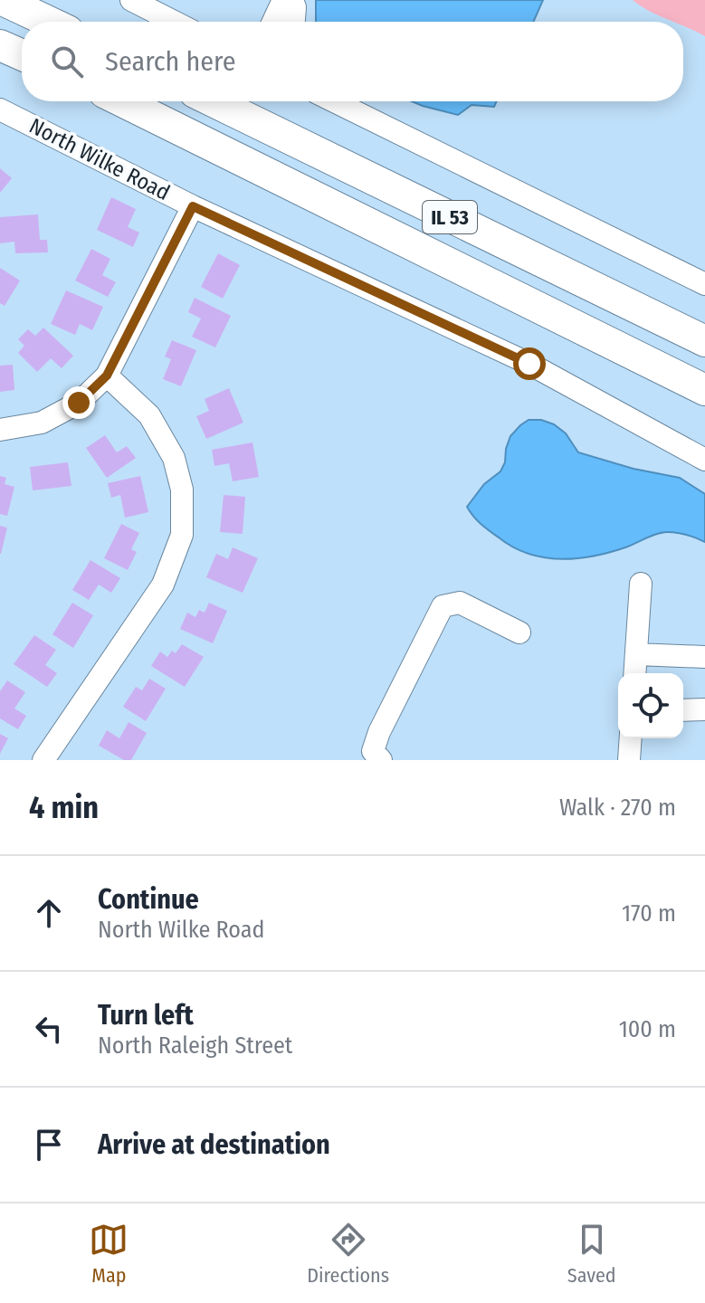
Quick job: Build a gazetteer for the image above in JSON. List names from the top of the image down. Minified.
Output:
{"streets":{"highway":["IL 53"],"street":["North Wilke Road"]},"page":{"search":"Search here","heading":["4 min","Walk · 270 m"],"list":[["Continue","North Wilke Road","170 m"],["Turn left","North Raleigh Street","100 m"],"Arrive at destination"],"nav":["Map","Directions","Saved"]}}
